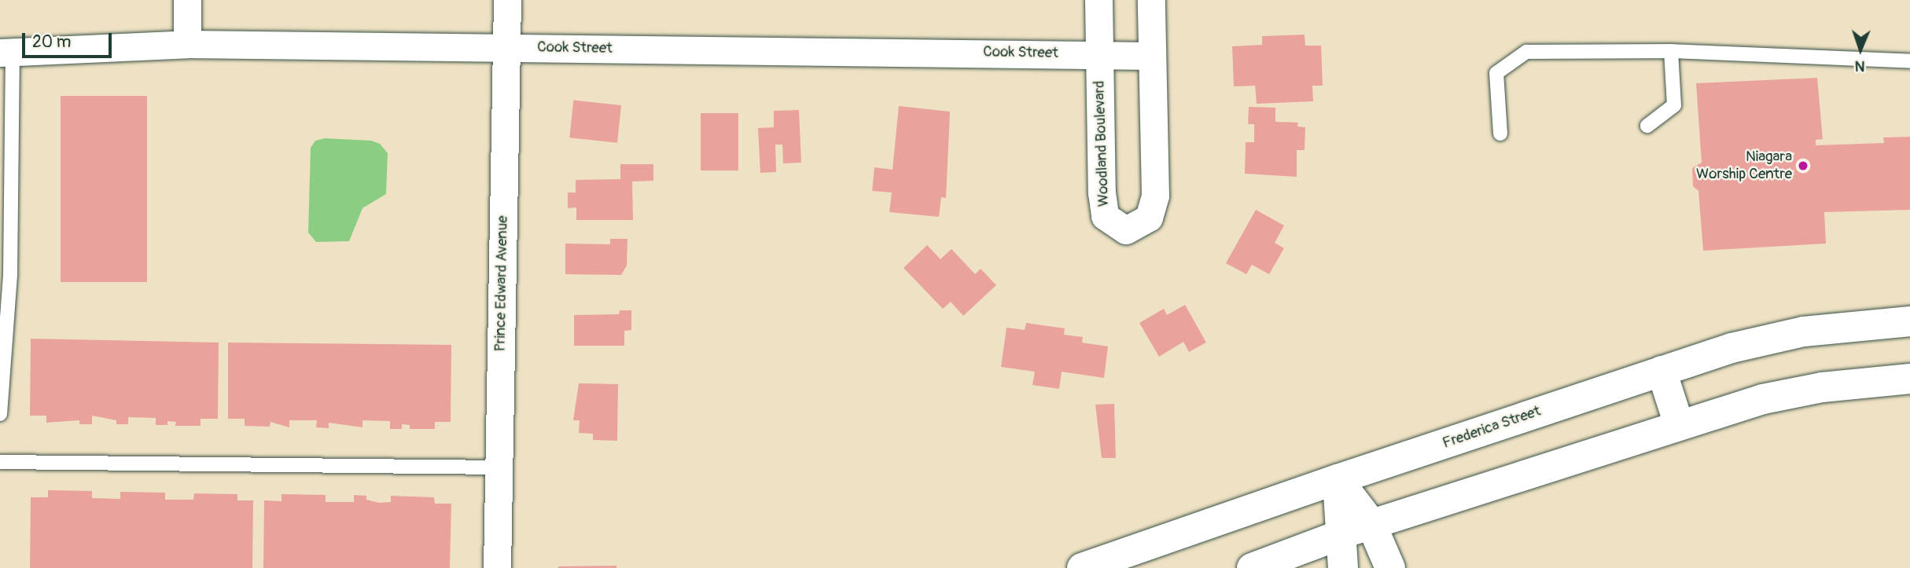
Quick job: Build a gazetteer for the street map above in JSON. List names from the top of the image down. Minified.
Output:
{"streets":{"main road":["Frederica Street"],"street":["Cook Street","Woodland Boulevard","Prince Edward Avenue"]},"crossings":[["Cook Street","Woodland Boulevard"],["Cook Street","Prince Edward Avenue"]],"places":["Niagara Worship Centre"],"scale_bar":"20 m","north":"bottom"}
